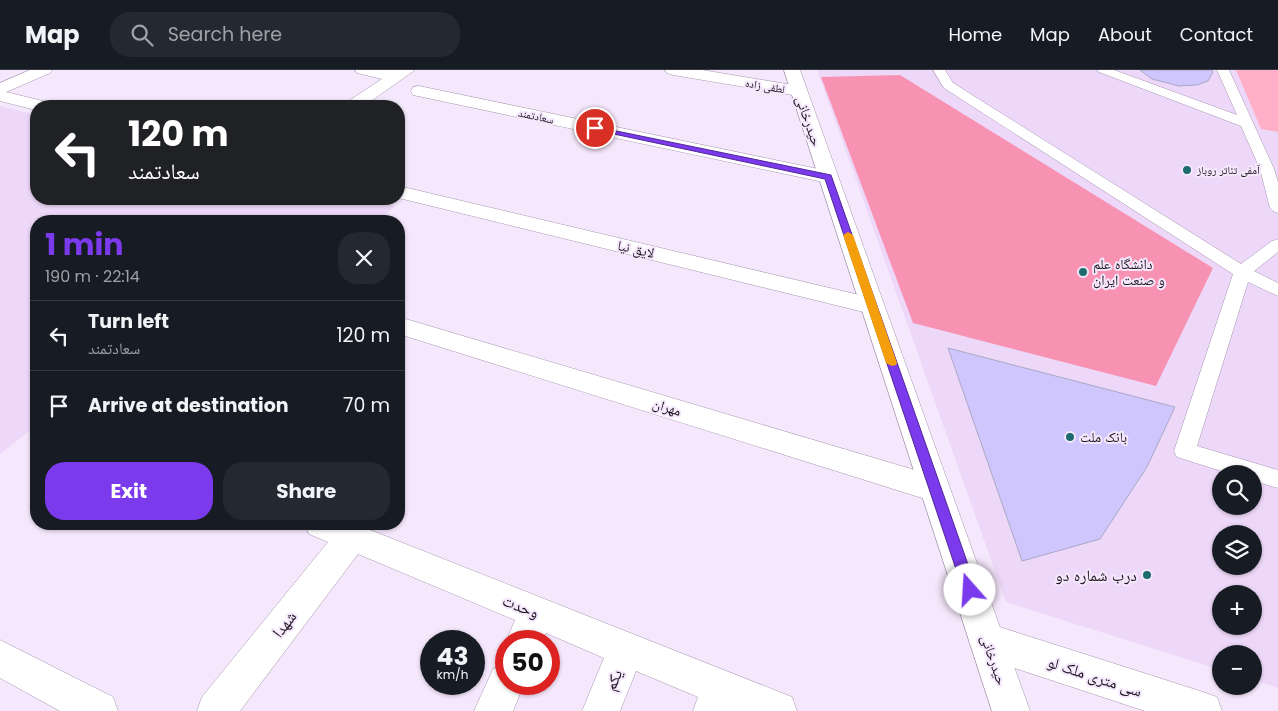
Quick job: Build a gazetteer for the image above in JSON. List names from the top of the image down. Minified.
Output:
{"streets":{"street":["لطفی زاده","سعادتمند","حیدرخانی","لایق نیا","مهران","وحدت","شهدا","سی متری ملک لو","یکم"]},"crossings":[["لطفی زاده","حیدرخانی"],["سعادتمند","حیدرخانی"],["حیدرخانی","لایق نیا"],["حیدرخانی","مهران"],["حیدرخانی","سی متری ملک لو"],["وحدت","شهدا"],["وحدت","یکم"]],"places":["آمفی تئاتر روباز","دانشگاه علم و صنعت ایران","بانک ملت","درب شماره دو"],"page":{"header":"Map","search":"Search here","nav":["Home","Map","About","Contact"],"turn":["120 m","سعادتمند"],"heading":["1 min","190 m · 22:14"],"list":[{"name":"Turn left","note":"سعادتمند","value":"120 m"},{"name":"Arrive at destination","value":"70 m"}],"buttons":["Exit","Share"],"map_buttons":["+","−"],"speed":"43 km/h","limit":"50"}}
